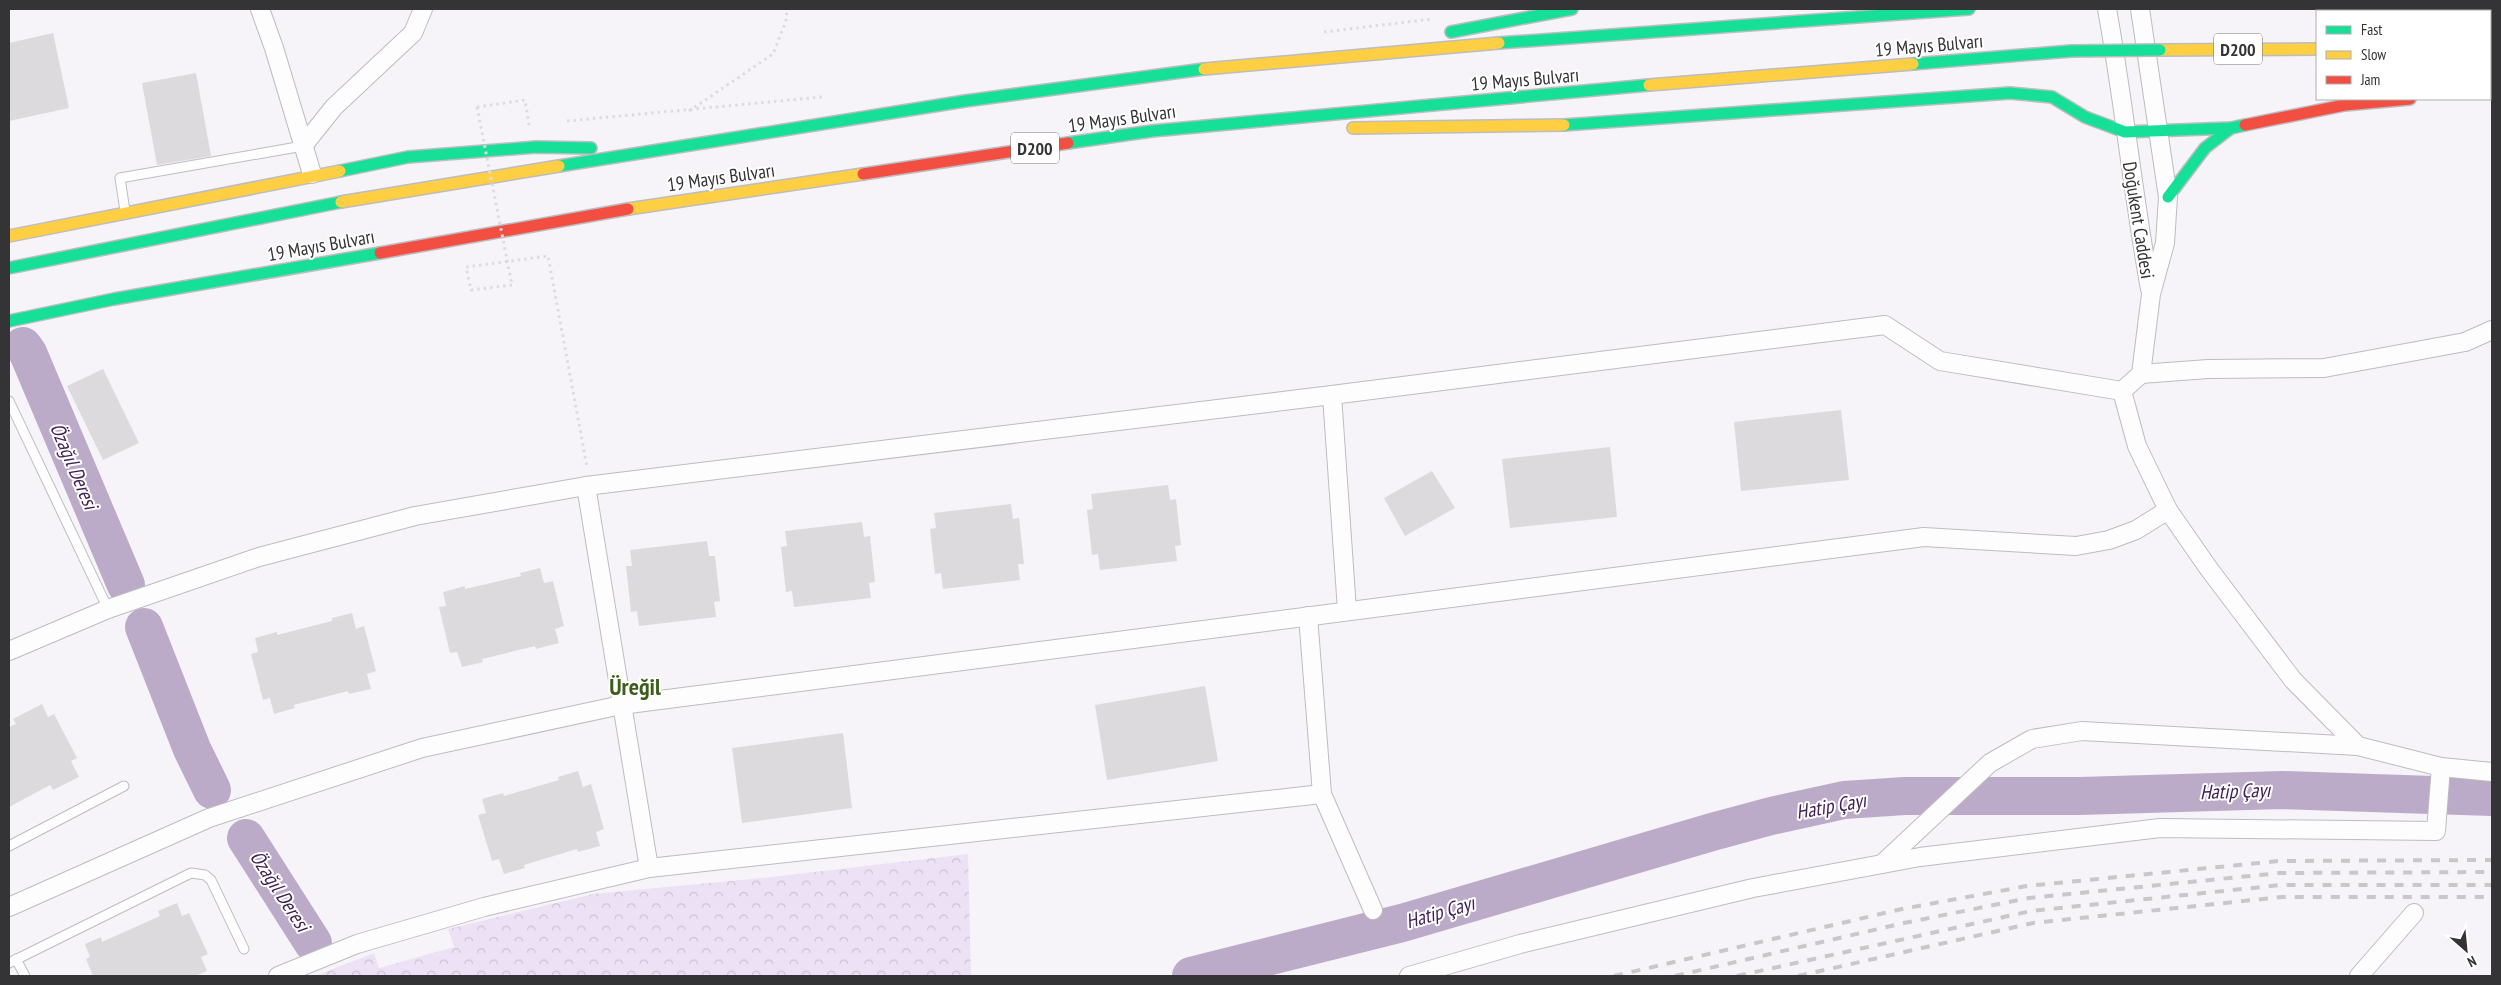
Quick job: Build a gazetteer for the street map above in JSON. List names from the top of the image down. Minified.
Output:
{"streets":{"highway":["19 Mayıs Bulvarı","D200"],"street":["Doğukent Caddesi"]},"districts":["Üreğil"],"water":["Özağıl Deresi","Hatip Çayı"],"legend":["Fast","Slow","Jam"],"north":"bottom right"}
